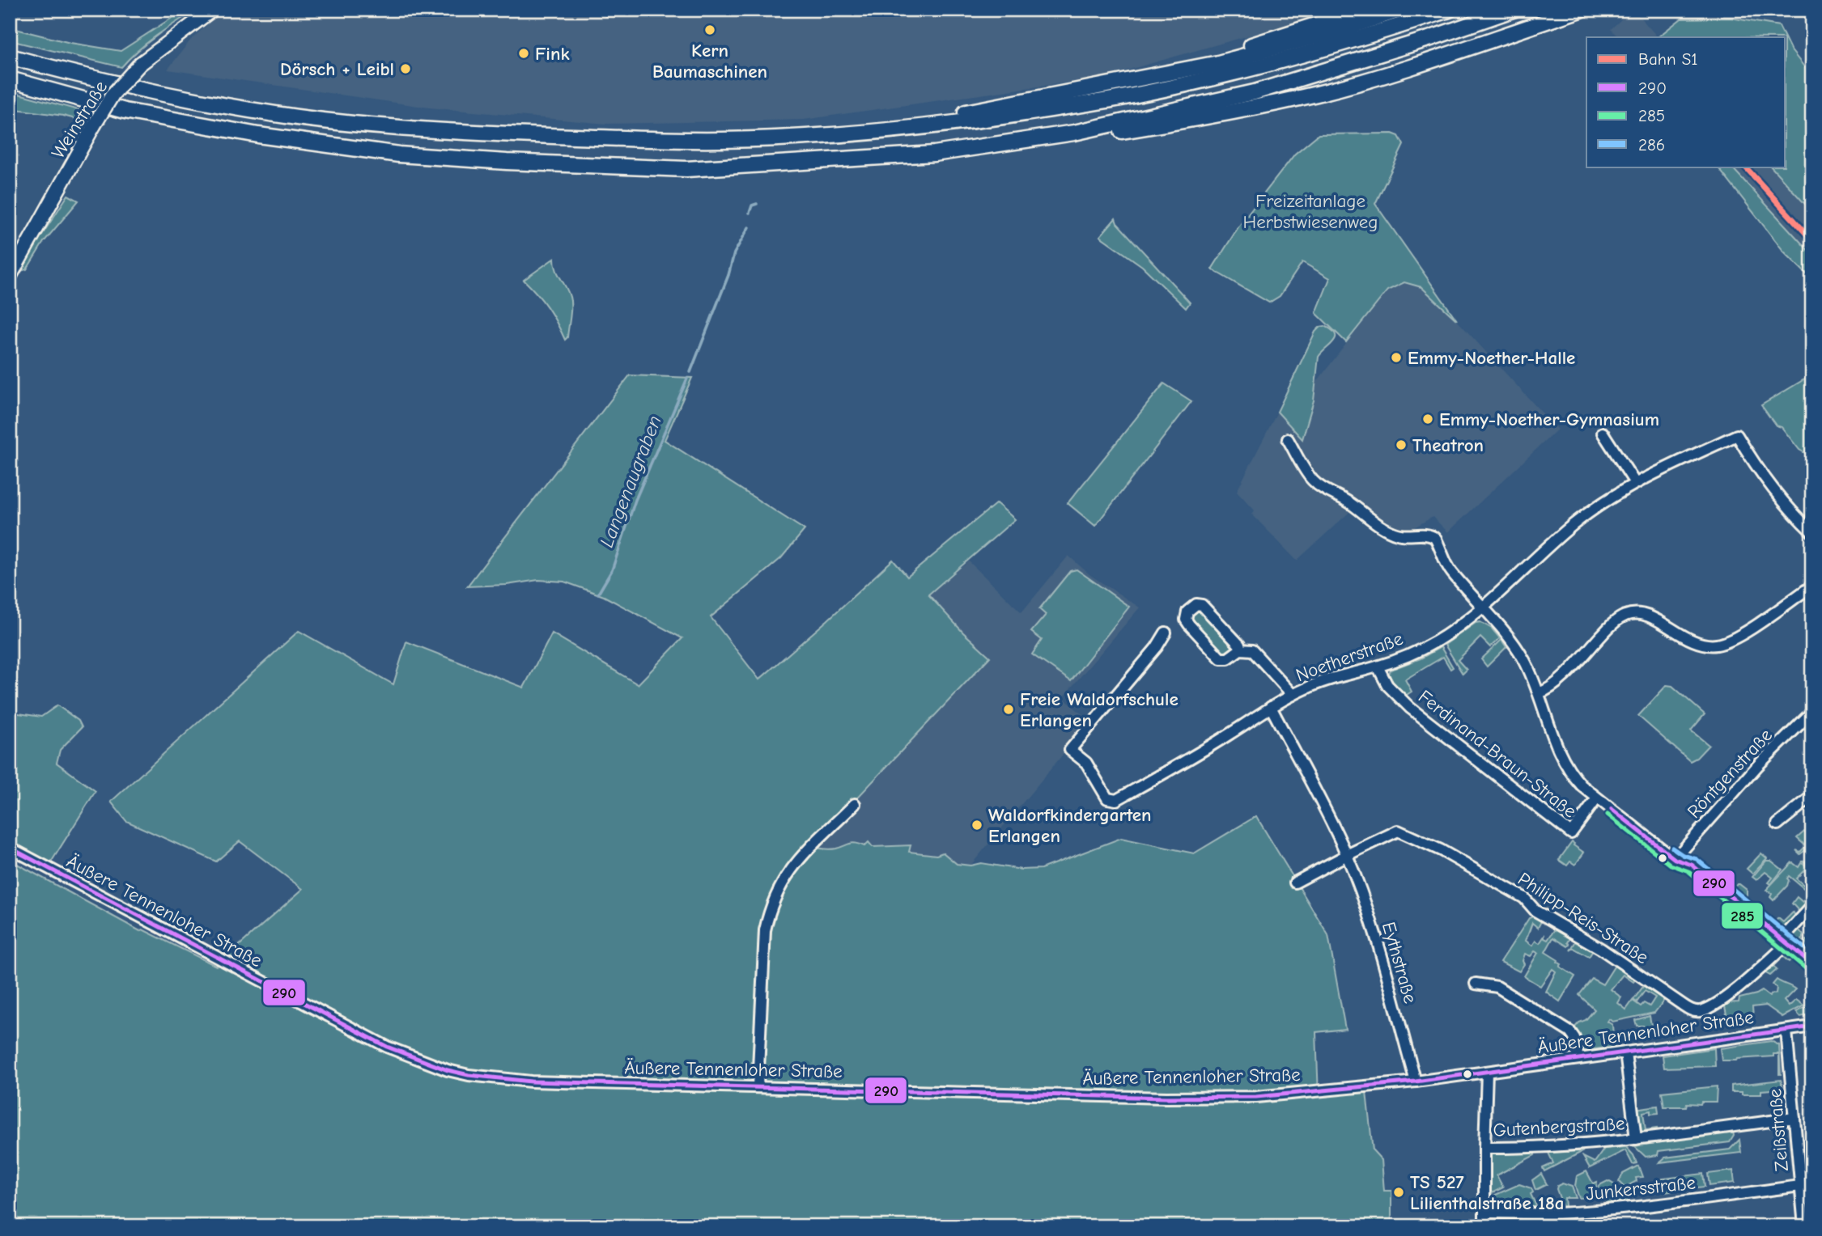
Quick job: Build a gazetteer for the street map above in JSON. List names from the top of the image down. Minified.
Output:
{"streets":{"main road":["Weinstraße"],"street":["Noetherstraße","Ferdinand-Braun-Straße","Röntgenstraße","Äußere Tennenloher Straße","Philipp-Reis-Straße","Eythstraße","Gutenbergstraße","Zeißstraße","Junkersstraße"]},"crossings":[["Noetherstraße","Ferdinand-Braun-Straße"],["Noetherstraße","Eythstraße"],["Äußere Tennenloher Straße","Eythstraße"],["Äußere Tennenloher Straße","Gutenbergstraße"],["Äußere Tennenloher Straße","Zeißstraße"],["Philipp-Reis-Straße","Eythstraße"],["Gutenbergstraße","Zeißstraße"],["Zeißstraße","Junkersstraße"]],"water":["Langenaugraben"],"parks":["Freizeitanlage Herbstwiesenweg"],"places":["Kern Baumaschinen","Fink","Dörsch + Leibl","Emmy-Noether-Halle","Emmy-Noether-Gymnasium","Theatron","Freie Waldorfschule Erlangen","Waldorfkindergarten Erlangen","TS 527 Lilienthalstraße 18a"],"lines":["rail line S1","transit line 290","transit line 285","transit line 286"],"legend":["Bahn S1","290","285","286"]}
